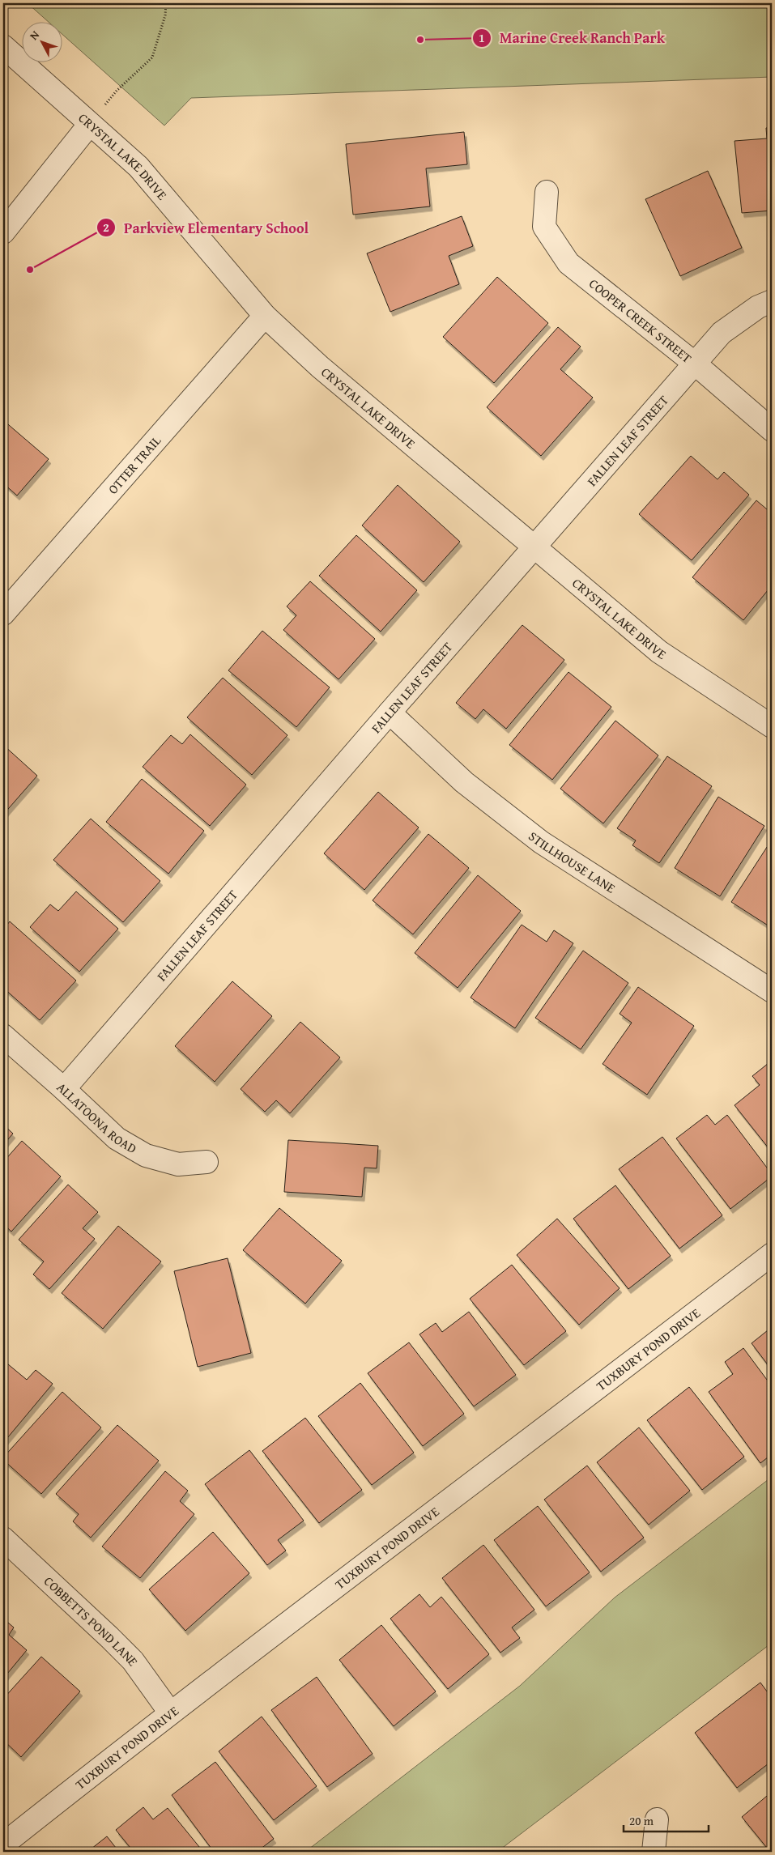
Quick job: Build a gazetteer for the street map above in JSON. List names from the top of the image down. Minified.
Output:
{"streets":{"street":["CRYSTAL LAKE DRIVE","COOPER CREEK STREET","FALLEN LEAF STREET","OTTER TRAIL","STILLHOUSE LANE","ALLATOONA ROAD","TUXBURY POND DRIVE","COBBETTS POND LANE"]},"crossings":[["CRYSTAL LAKE DRIVE","FALLEN LEAF STREET"],["CRYSTAL LAKE DRIVE","OTTER TRAIL"],["COOPER CREEK STREET","FALLEN LEAF STREET"],["FALLEN LEAF STREET","STILLHOUSE LANE"],["FALLEN LEAF STREET","ALLATOONA ROAD"],["TUXBURY POND DRIVE","COBBETTS POND LANE"]],"places":["Marine Creek Ranch Park","Parkview Elementary School"],"scale_bar":"20 m","north":"top left"}
